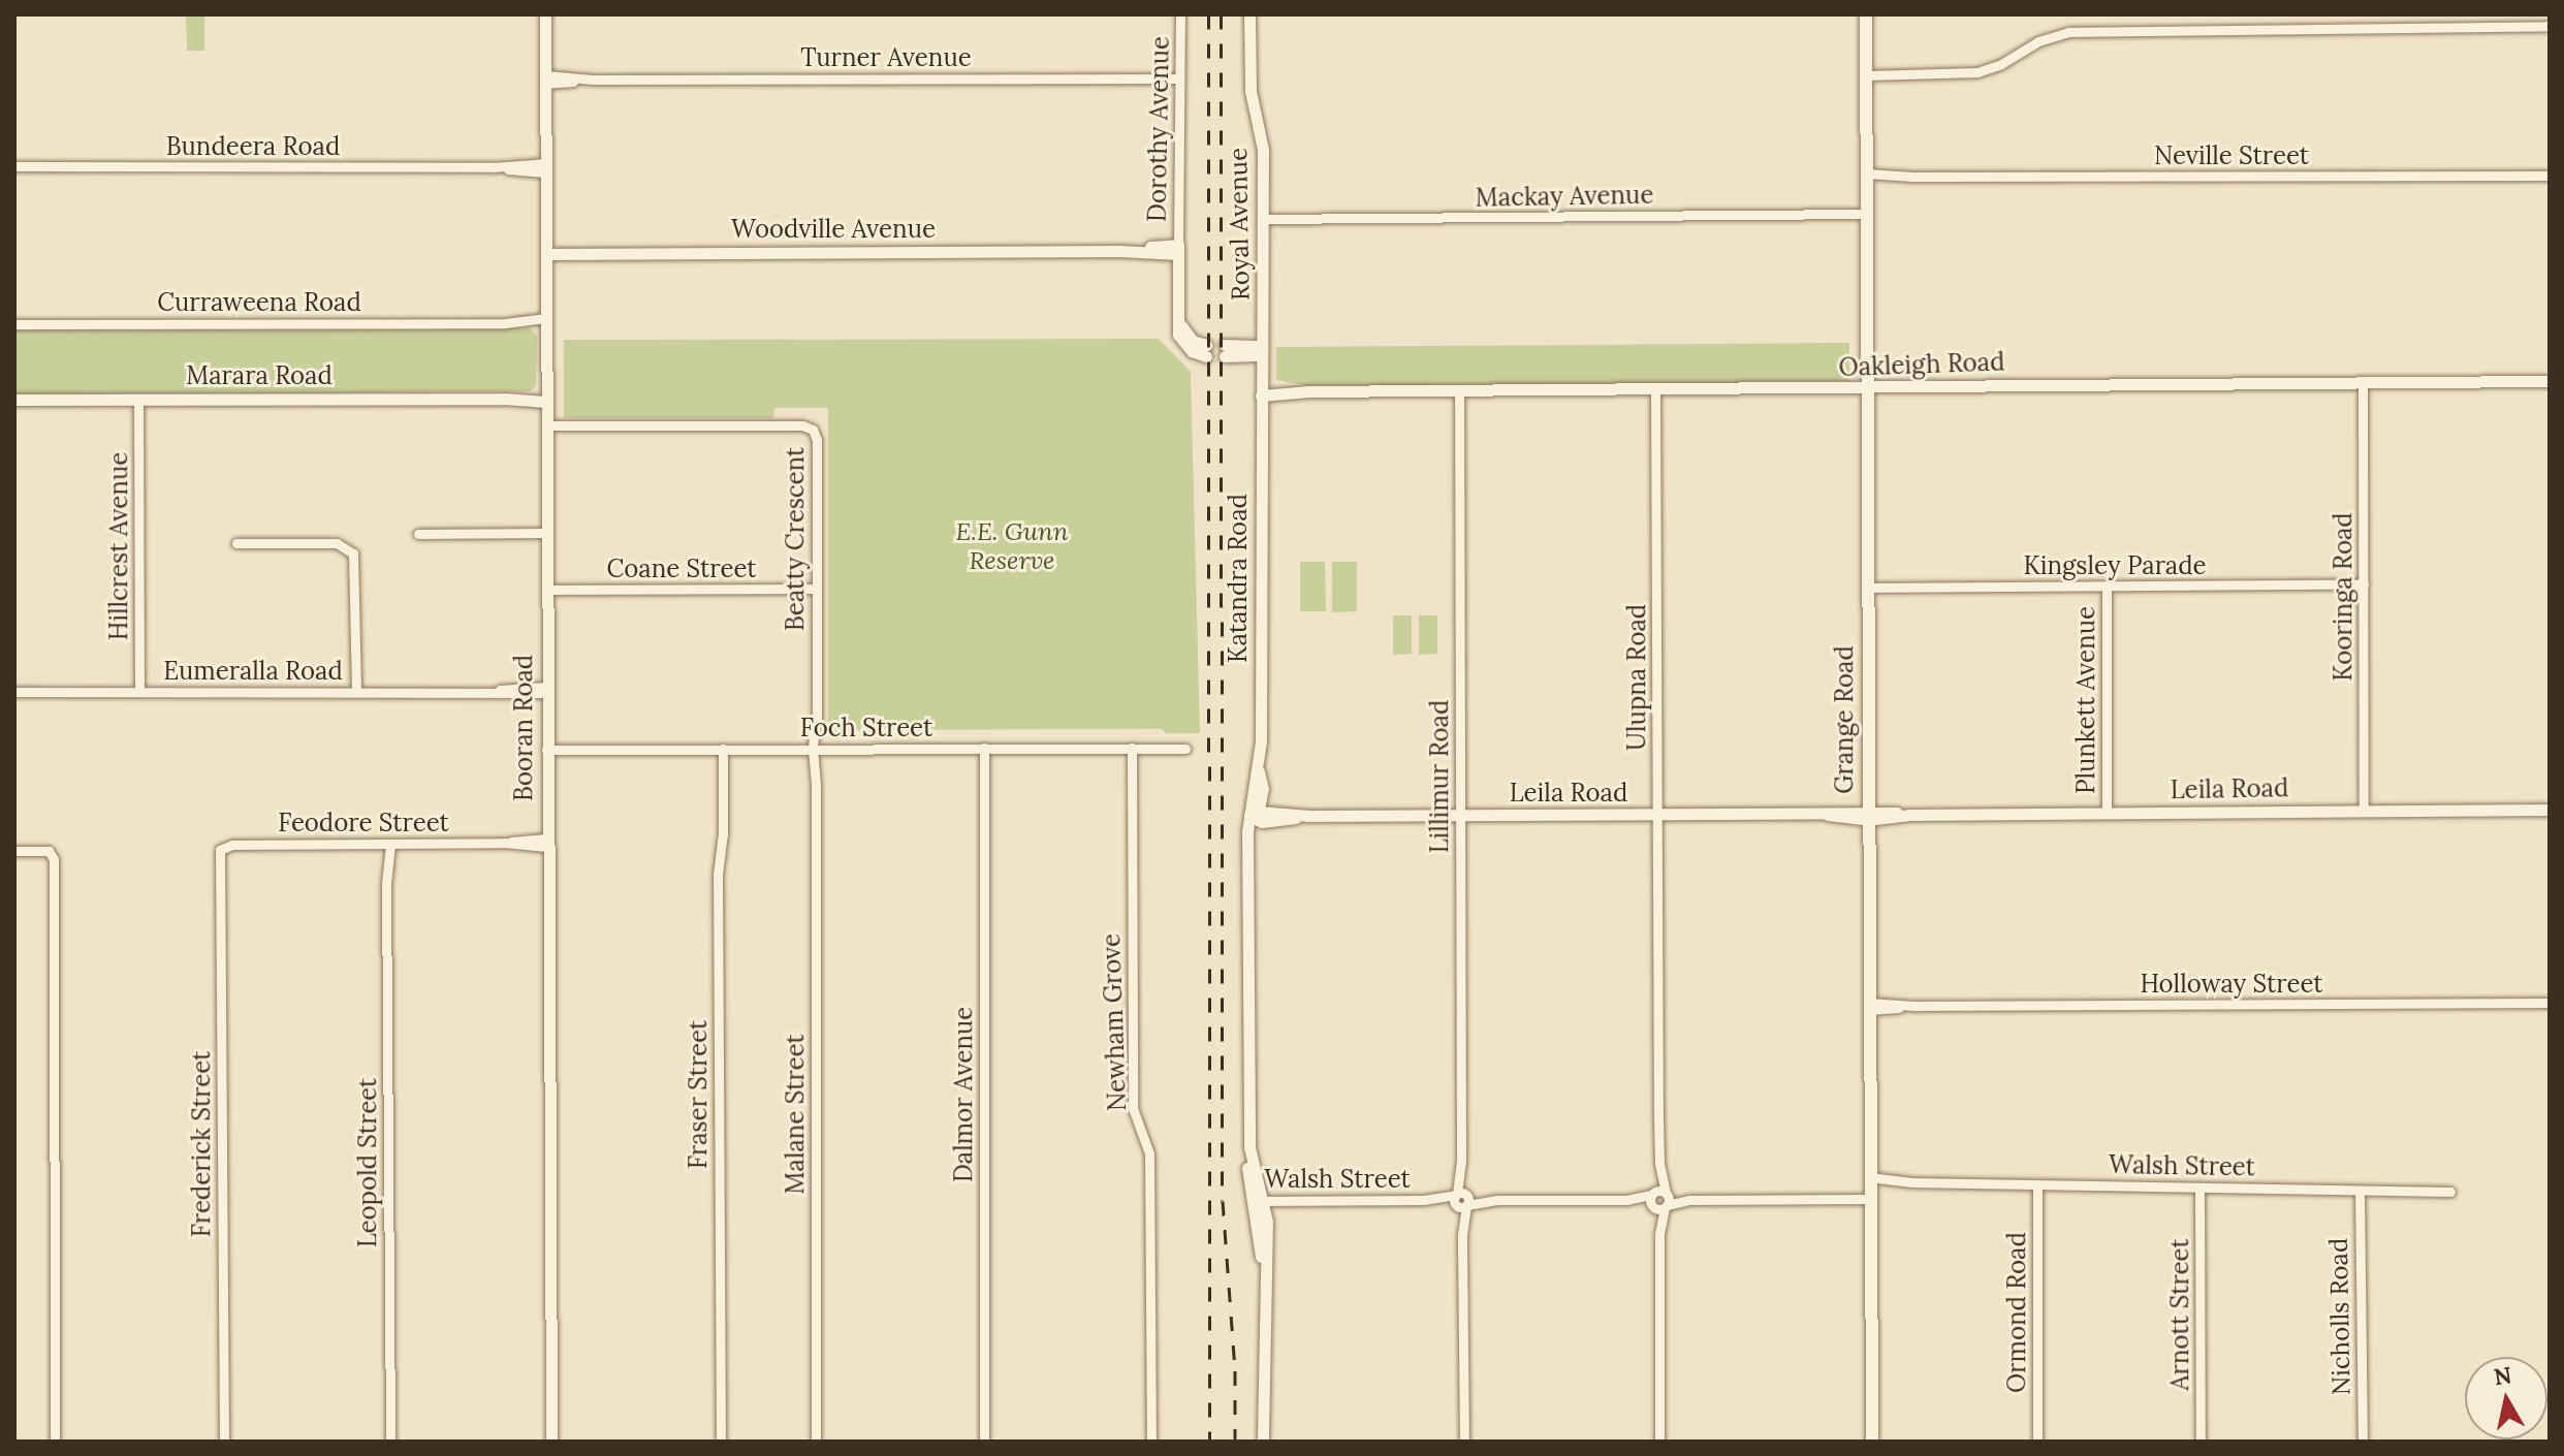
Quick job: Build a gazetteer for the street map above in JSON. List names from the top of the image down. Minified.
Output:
{"streets":{"main road":["Grange Road"],"street":["Turner Avenue","Dorothy Avenue","Bundeera Road","Neville Street","Mackay Avenue","Royal Avenue","Woodville Avenue","Curraweena Road","Oakleigh Road","Marara Road","Beatty Crescent","Hillcrest Avenue","Kingsley Parade","Coane Street","Katandra Road","Kooringa Road","Eumeralla Road","Ulupna Road","Plunkett Avenue","Booran Road","Foch Street","Lillimur Road","Leila Road","Feodore Street","Holloway Street","Newham Grove","Fraser Street","Dalmor Avenue","Malane Street","Frederick Street","Leopold Street","Walsh Street","Ormond Road","Arnott Street","Nicholls Road"]},"crossings":[["Turner Avenue","Dorothy Avenue"],["Turner Avenue","Booran Road"],["Dorothy Avenue","Woodville Avenue"],["Bundeera Road","Booran Road"],["Neville Street","Grange Road"],["Mackay Avenue","Royal Avenue"],["Mackay Avenue","Grange Road"],["Royal Avenue","Oakleigh Road"],["Royal Avenue","Katandra Road"],["Woodville Avenue","Booran Road"],["Curraweena Road","Booran Road"],["Oakleigh Road","Katandra Road"],["Oakleigh Road","Kooringa Road"],["Oakleigh Road","Ulupna Road"],["Oakleigh Road","Grange Road"],["Oakleigh Road","Lillimur Road"],["Marara Road","Hillcrest Avenue"],["Marara Road","Booran Road"],["Beatty Crescent","Coane Street"],["Beatty Crescent","Booran Road"],["Beatty Crescent","Foch Street"],["Beatty Crescent","Malane Street"],["Hillcrest Avenue","Eumeralla Road"],["Kingsley Parade","Kooringa Road"],["Kingsley Parade","Plunkett Avenue"],["Kingsley Parade","Grange Road"],["Coane Street","Booran Road"],["Katandra Road","Leila Road"],["Katandra Road","Walsh Street"],["Kooringa Road","Leila Road"],["Eumeralla Road","Booran Road"],["Ulupna Road","Leila Road"],["Ulupna Road","Walsh Street"],["Plunkett Avenue","Leila Road"],["Grange Road","Leila Road"],["Grange Road","Holloway Street"],["Grange Road","Walsh Street"],["Booran Road","Foch Street"],["Booran Road","Feodore Street"],["Foch Street","Newham Grove"],["Foch Street","Fraser Street"],["Foch Street","Dalmor Avenue"],["Foch Street","Malane Street"],["Lillimur Road","Leila Road"],["Lillimur Road","Walsh Street"],["Feodore Street","Frederick Street"],["Feodore Street","Leopold Street"],["Walsh Street","Ormond Road"],["Walsh Street","Arnott Street"],["Walsh Street","Nicholls Road"]],"parks":["E.E. Gunn Reserve"],"north":"top"}
